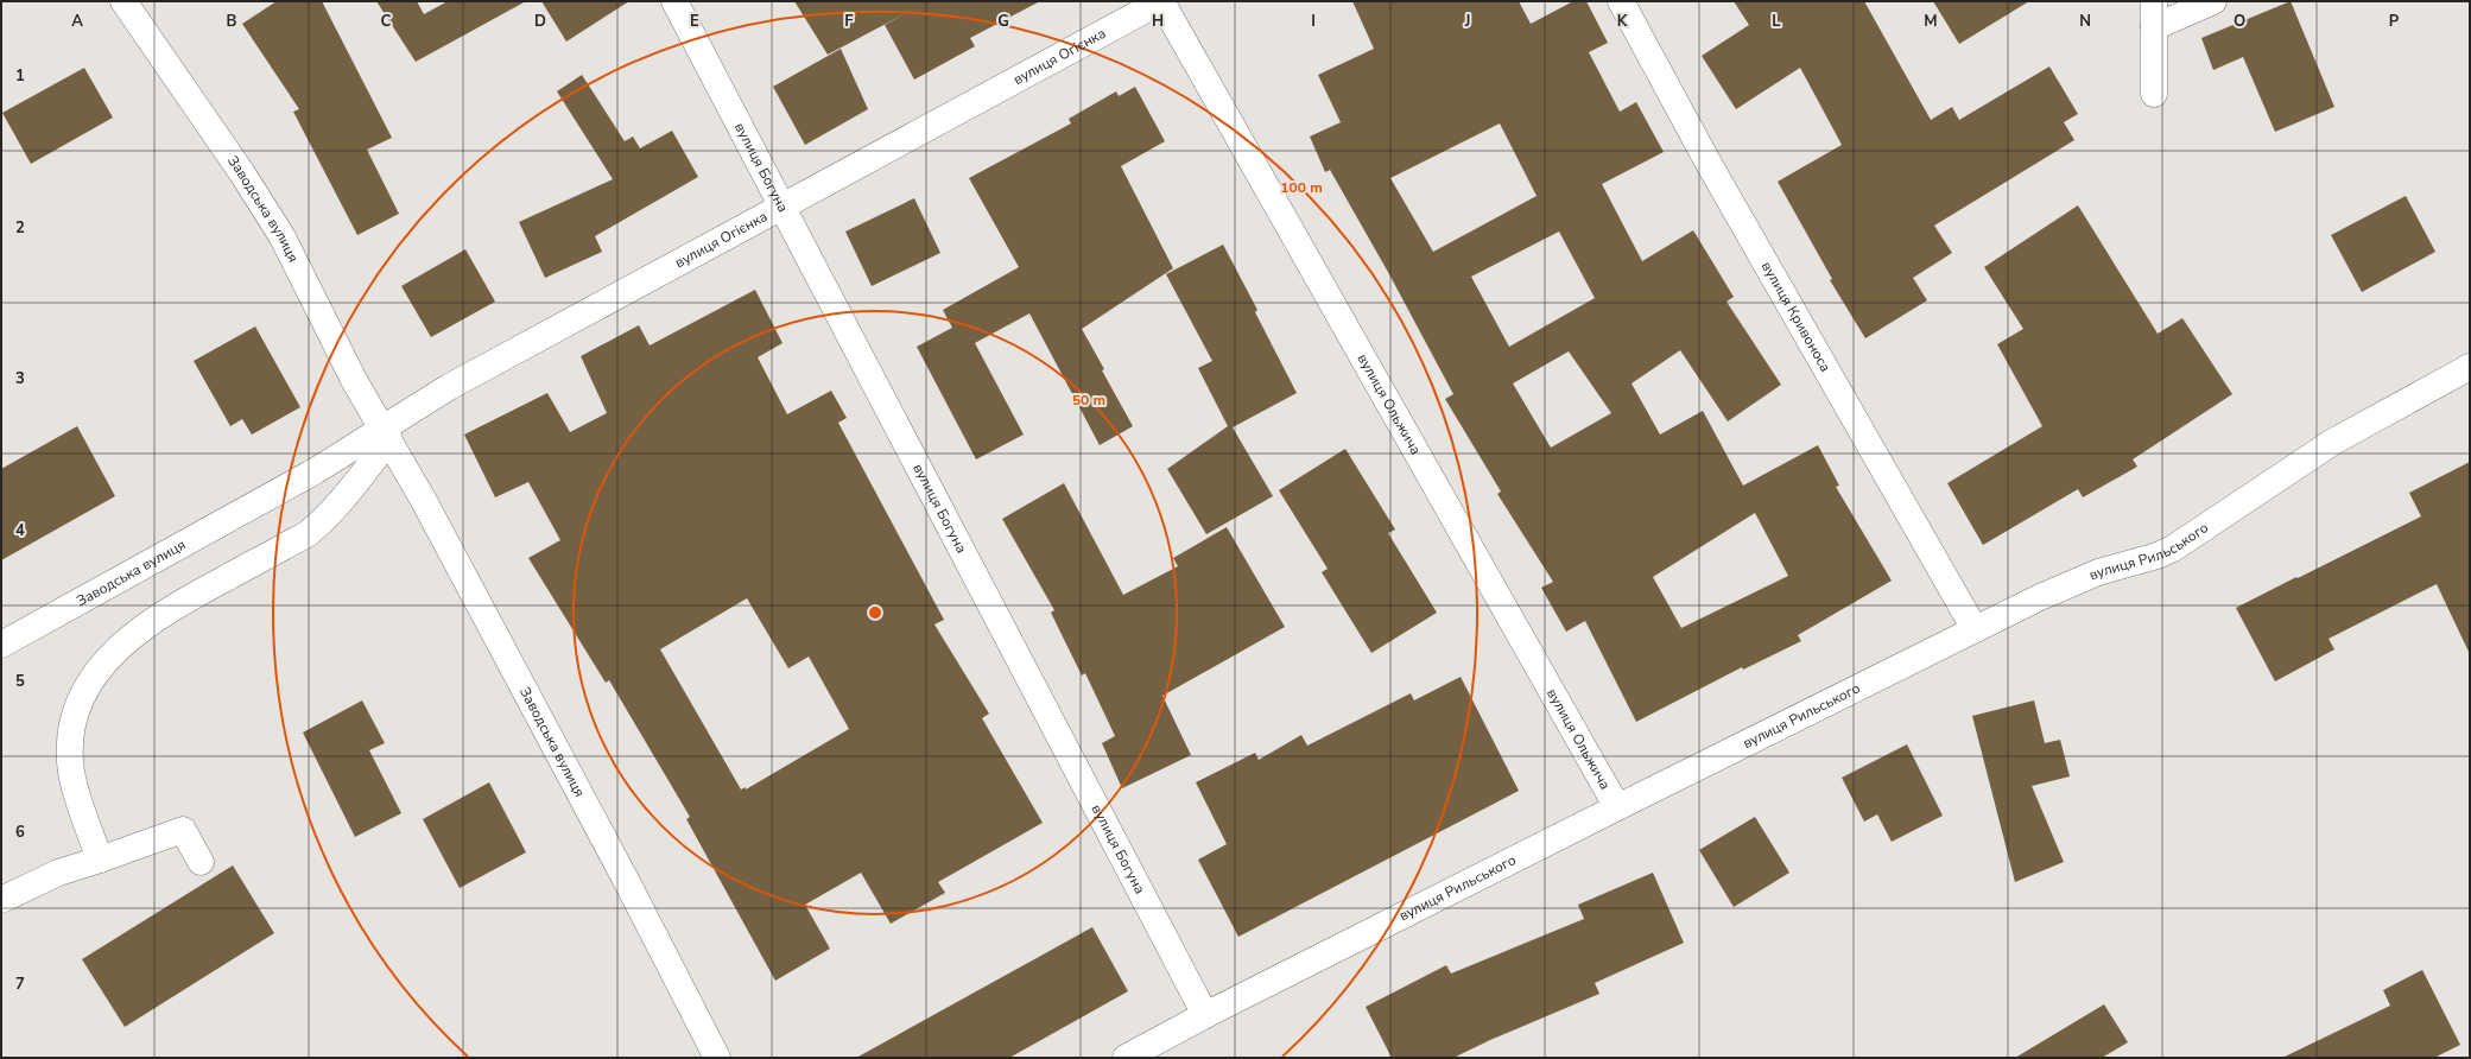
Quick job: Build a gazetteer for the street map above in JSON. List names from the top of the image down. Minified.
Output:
{"streets":{"street":["вулиця Огієнка","вулиця Богуна","Заводська вулиця","вулиця Кривоноса","вулиця Ольжича","вулиця Рильського"]},"crossings":[["вулиця Огієнка","вулиця Богуна"],["вулиця Огієнка","Заводська вулиця"],["вулиця Огієнка","вулиця Ольжича"],["вулиця Богуна","вулиця Рильського"],["вулиця Кривоноса","вулиця Рильського"],["вулиця Ольжича","вулиця Рильського"]],"grid":{"columns":["A","B","C","D","E","F","G","H","I","J","K","L","M","N","O","P"],"rows":["1","2","3","4","5","6","7"]},"rings":["100 m","50 m"]}
